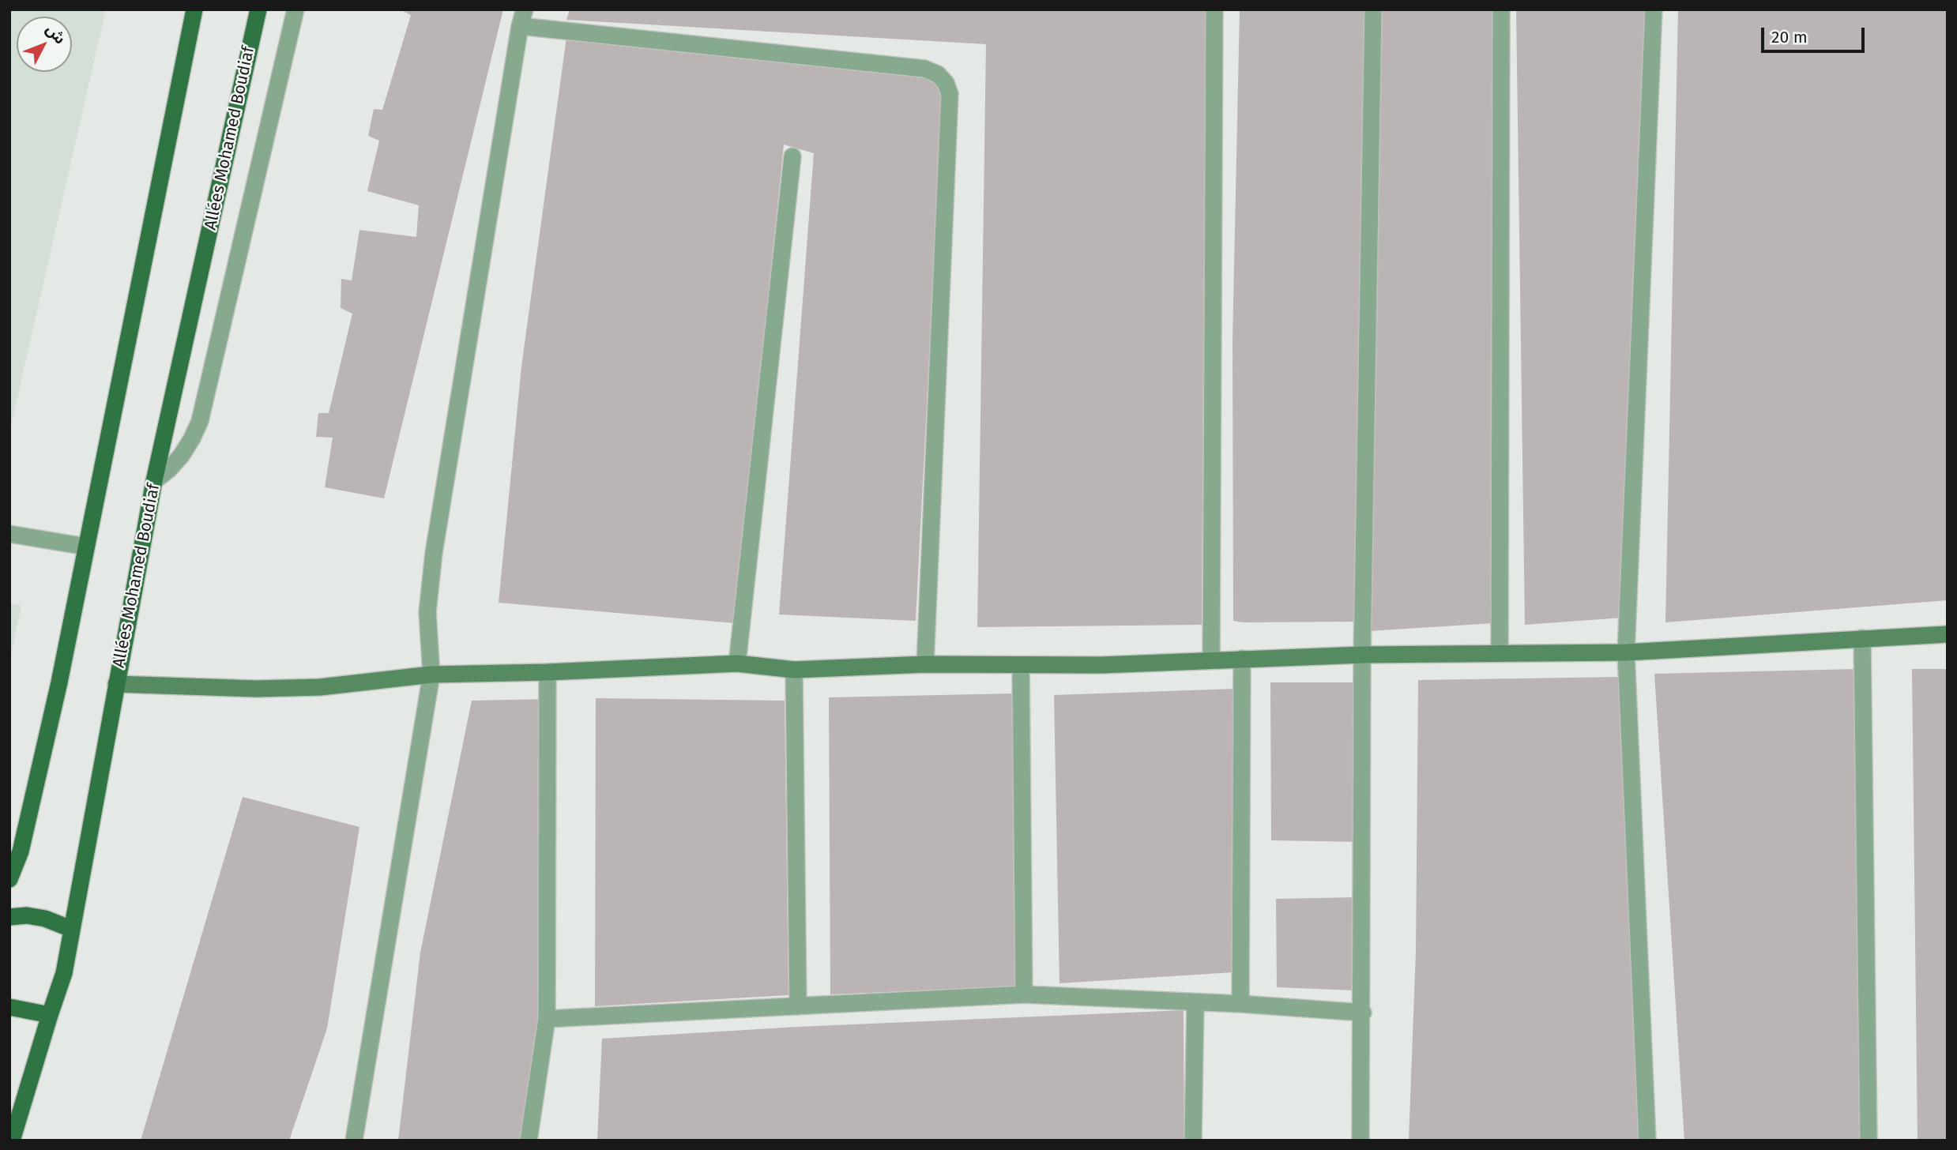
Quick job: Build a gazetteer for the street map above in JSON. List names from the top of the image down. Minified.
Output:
{"streets":{"main road":["Allées Mohamed Boudiaf"]},"scale_bar":"20 m","north":"top right"}
